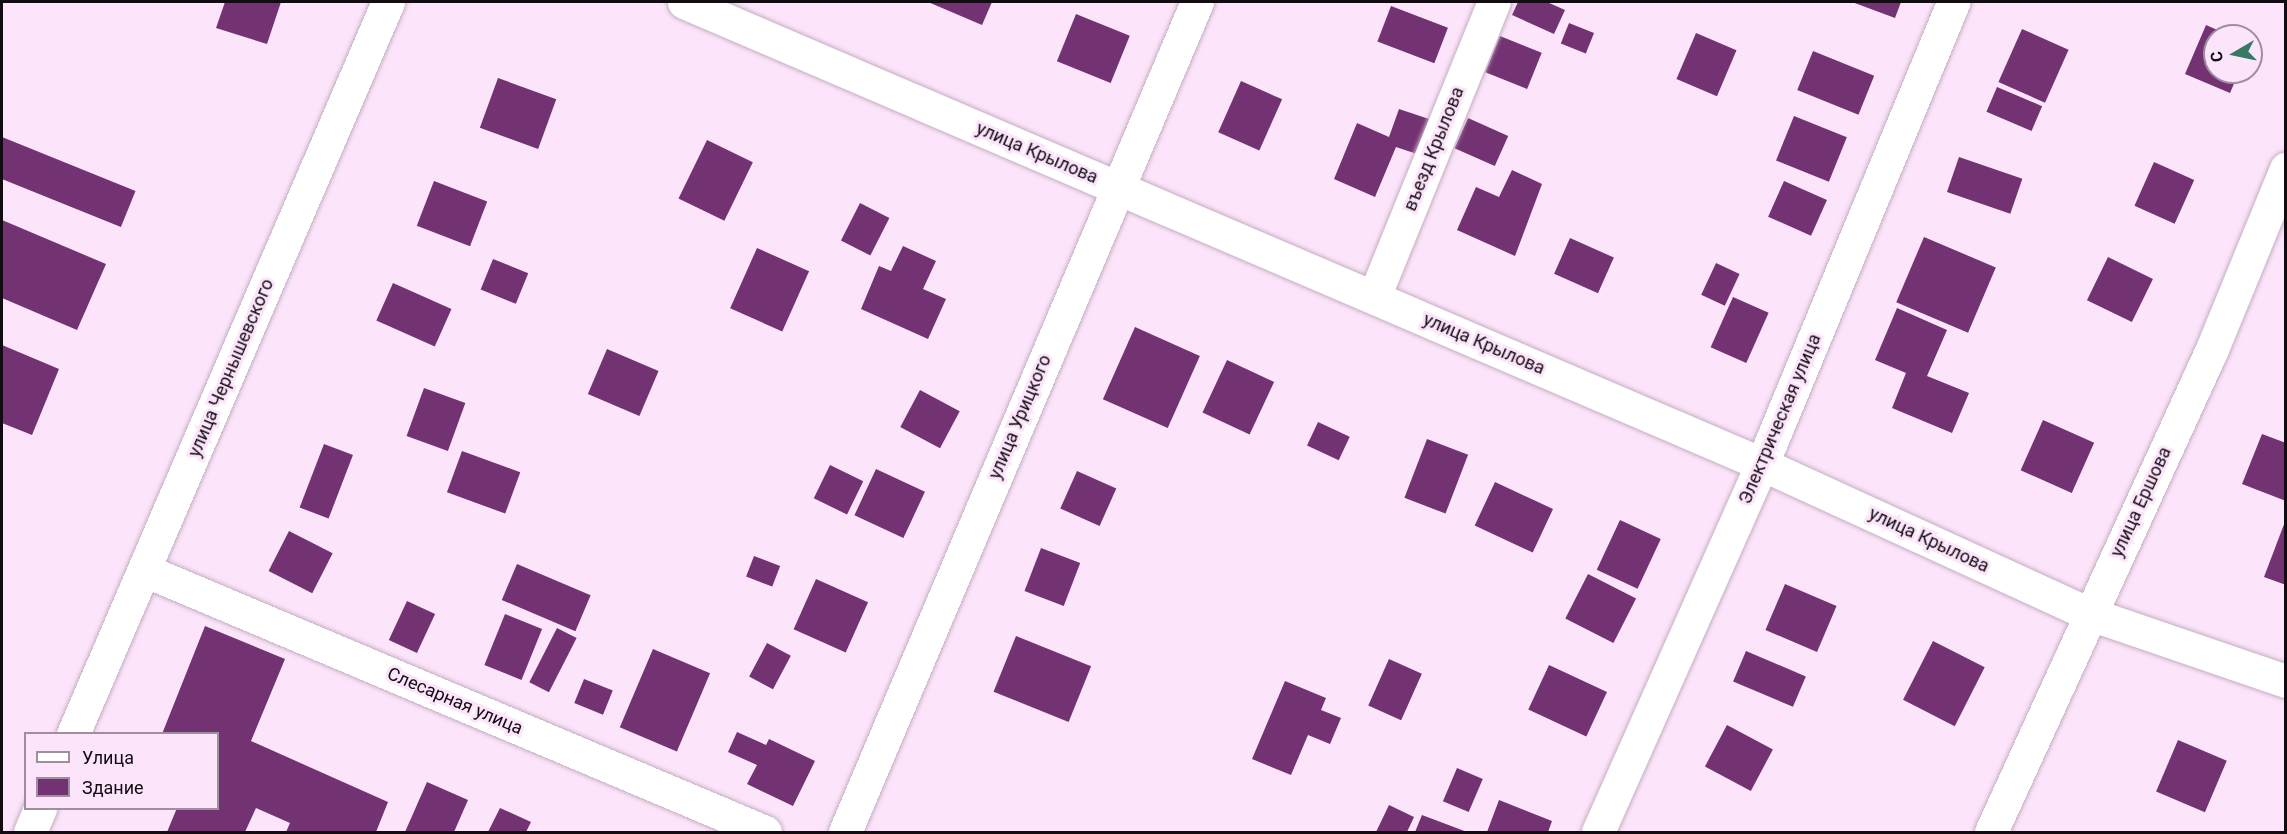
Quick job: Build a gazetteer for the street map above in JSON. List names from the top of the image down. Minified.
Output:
{"streets":{"street":["въезд Крылова","улица Крылова","улица Чернышевского","улица Урицкого","Электрическая улица","улица Ершова","Слесарная улица"]},"crossings":[["въезд Крылова","улица Крылова"],["улица Крылова","улица Урицкого"],["улица Крылова","Электрическая улица"],["улица Крылова","улица Ершова"],["улица Чернышевского","Слесарная улица"]],"legend":["Улица","Здание"],"north":"left"}
